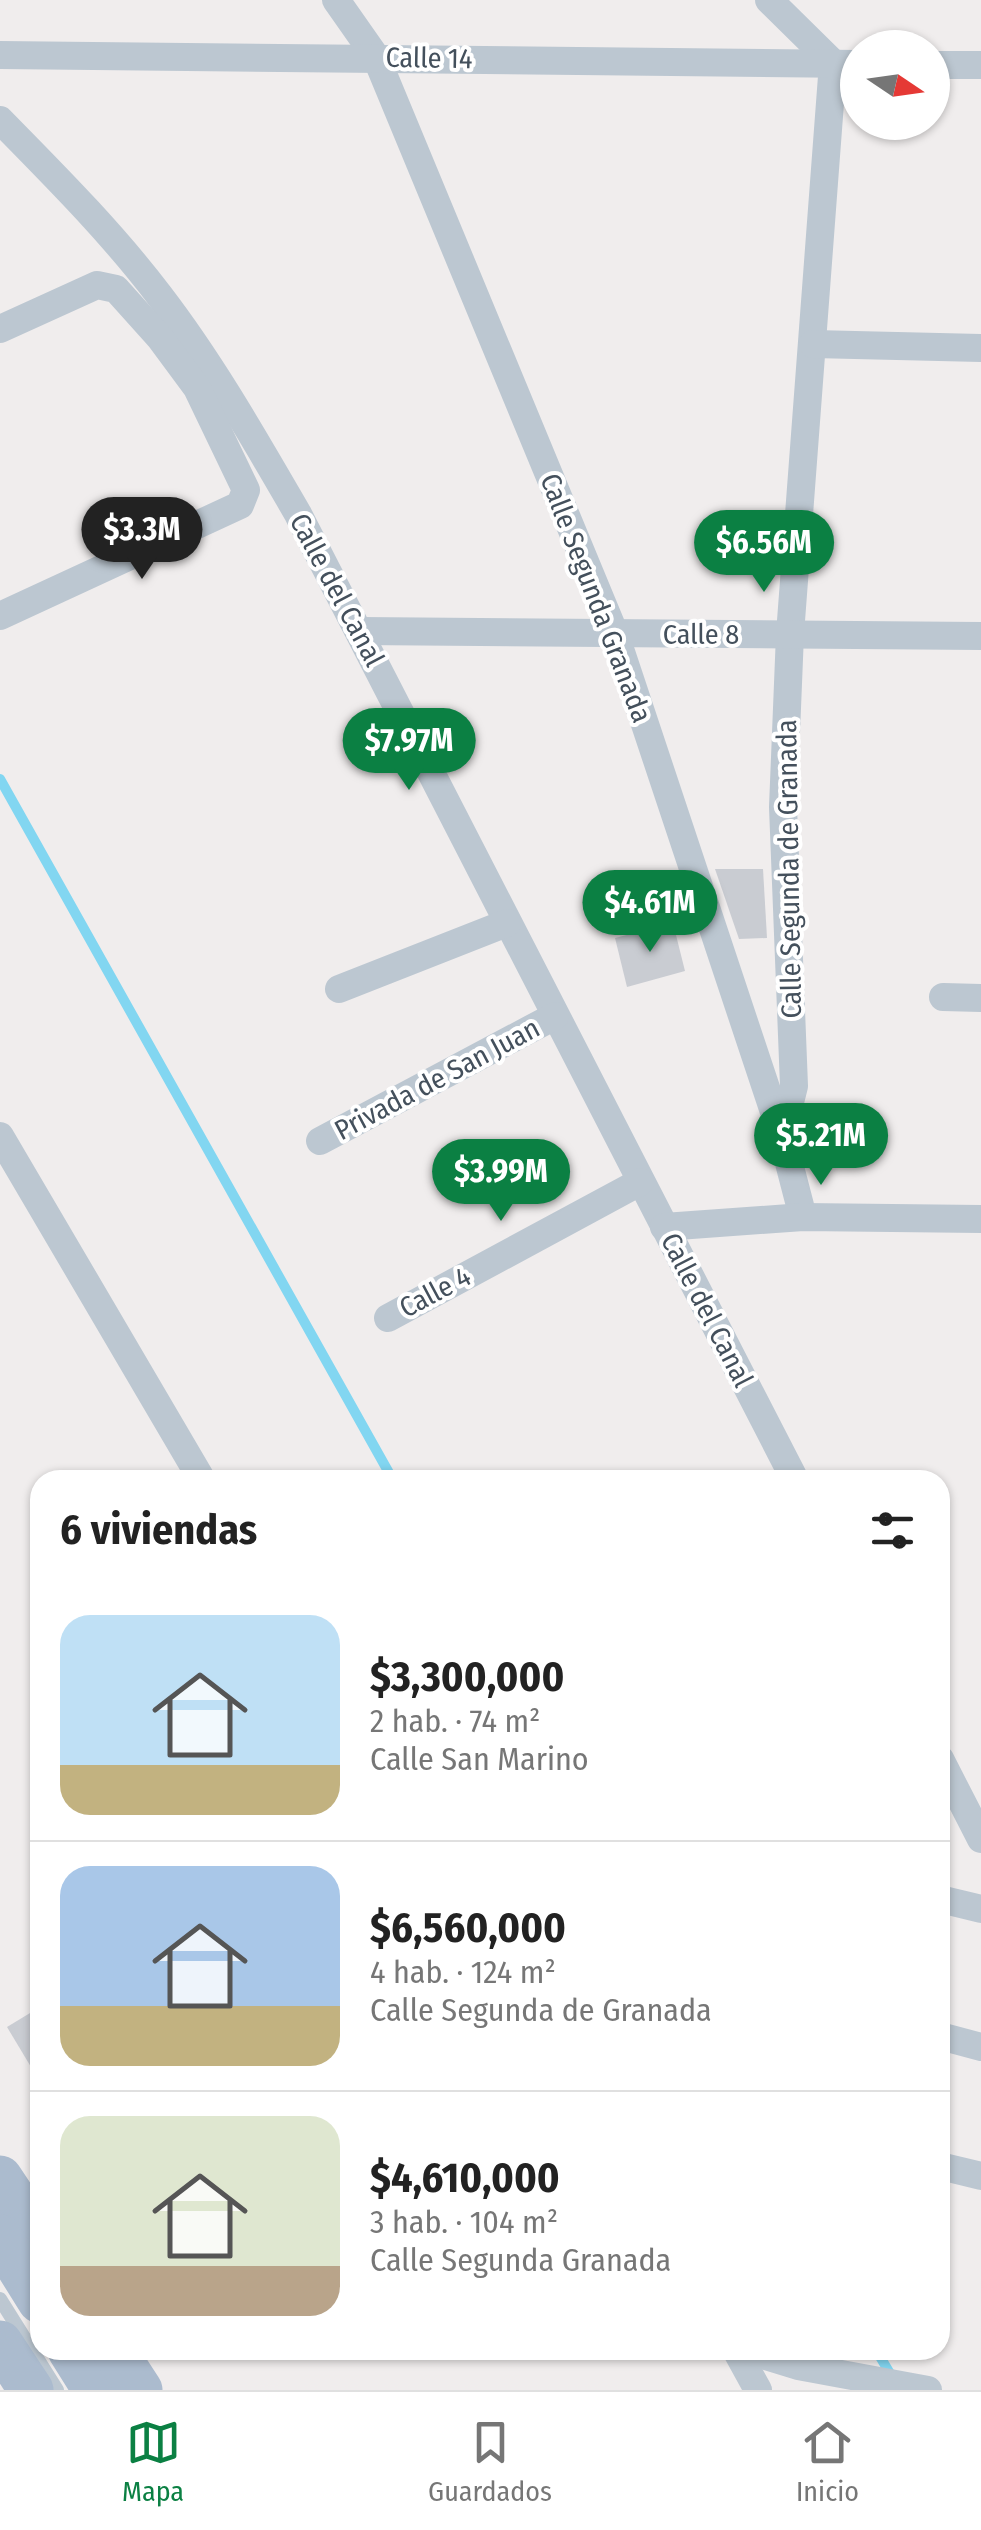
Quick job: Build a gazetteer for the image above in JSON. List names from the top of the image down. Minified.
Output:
{"streets":{"street":["Calle 14","Calle del Canal","Calle Segunda Granada","Calle 8","Calle Segunda de Granada","Privada de San Juan","Calle 4"]},"crossings":[["Calle 14","Calle Segunda Granada"],["Calle del Canal","Calle 8"],["Calle del Canal","Privada de San Juan"],["Calle del Canal","Calle 4"],["Calle Segunda Granada","Calle 8"],["Calle Segunda Granada","Calle Segunda de Granada"],["Calle 8","Calle Segunda de Granada"]],"north":"right","page":{"price":["$3.3M","$6.56M","$7.97M","$4.61M","$5.21M","$3.99M"],"heading":"6 viviendas","list":[{"name":"$3,300,000","note":"2 hab. · 74 m² · Calle San Marino"},{"name":"$6,560,000","note":"4 hab. · 124 m² · Calle Segunda de Granada"},{"name":"$4,610,000","note":"3 hab. · 104 m² · Calle Segunda Granada"}],"tabs":["Mapa","Guardados","Inicio"]}}
